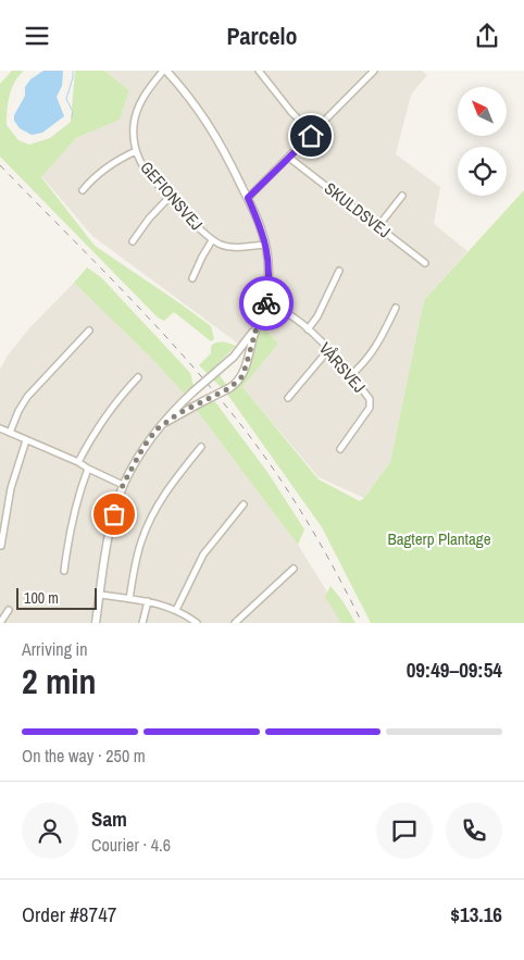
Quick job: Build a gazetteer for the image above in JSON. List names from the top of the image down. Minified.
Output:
{"streets":{"street":["GEFIONSVEJ","SKULDSVEJ","VÅRSVEJ"]},"parks":["Bagterp Plantage"],"scale_bar":"100 m","north":"top left","page":{"header":"Parcelo","scale":"100 m","heading":["2 min","Arriving in","09:49–09:54"],"panel":["Sam","Courier · 4.6","Order #8747","$13.16"],"bar":"On the way · 250 m"}}
